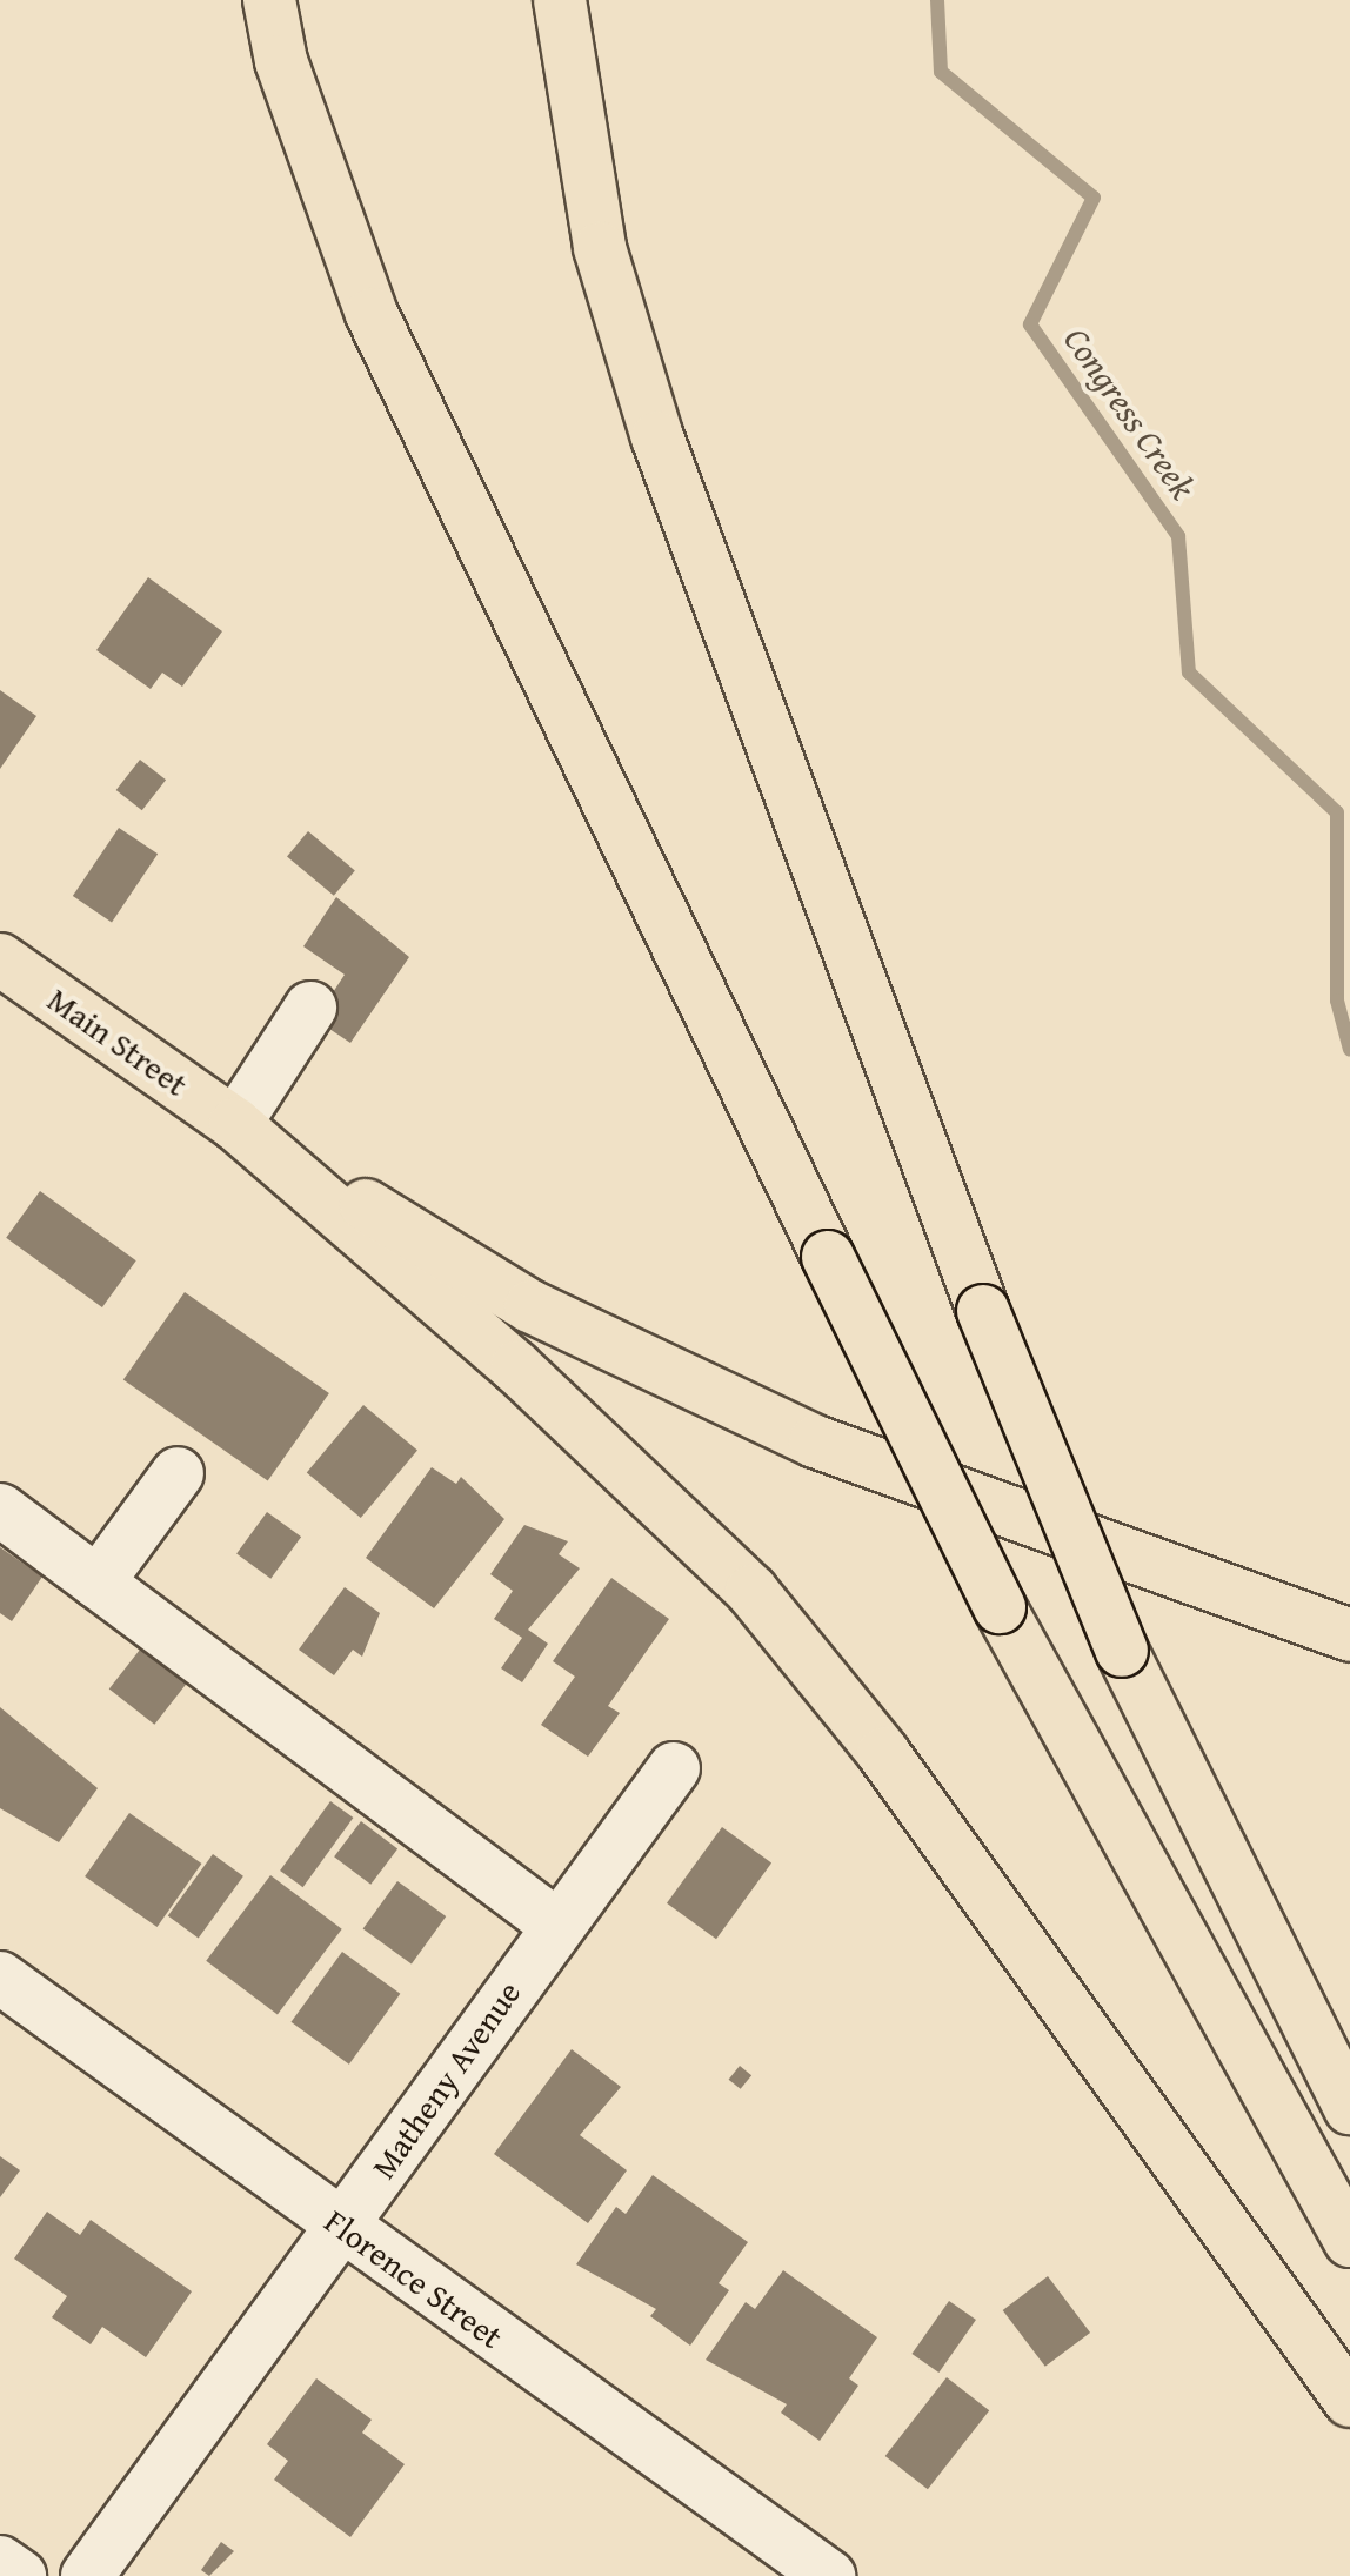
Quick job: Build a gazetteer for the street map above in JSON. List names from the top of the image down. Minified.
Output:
{"streets":{"main road":["Main Street"],"street":["Matheny Avenue","Florence Street"]},"crossings":[["Matheny Avenue","Florence Street"]],"water":["Congress Creek"]}
